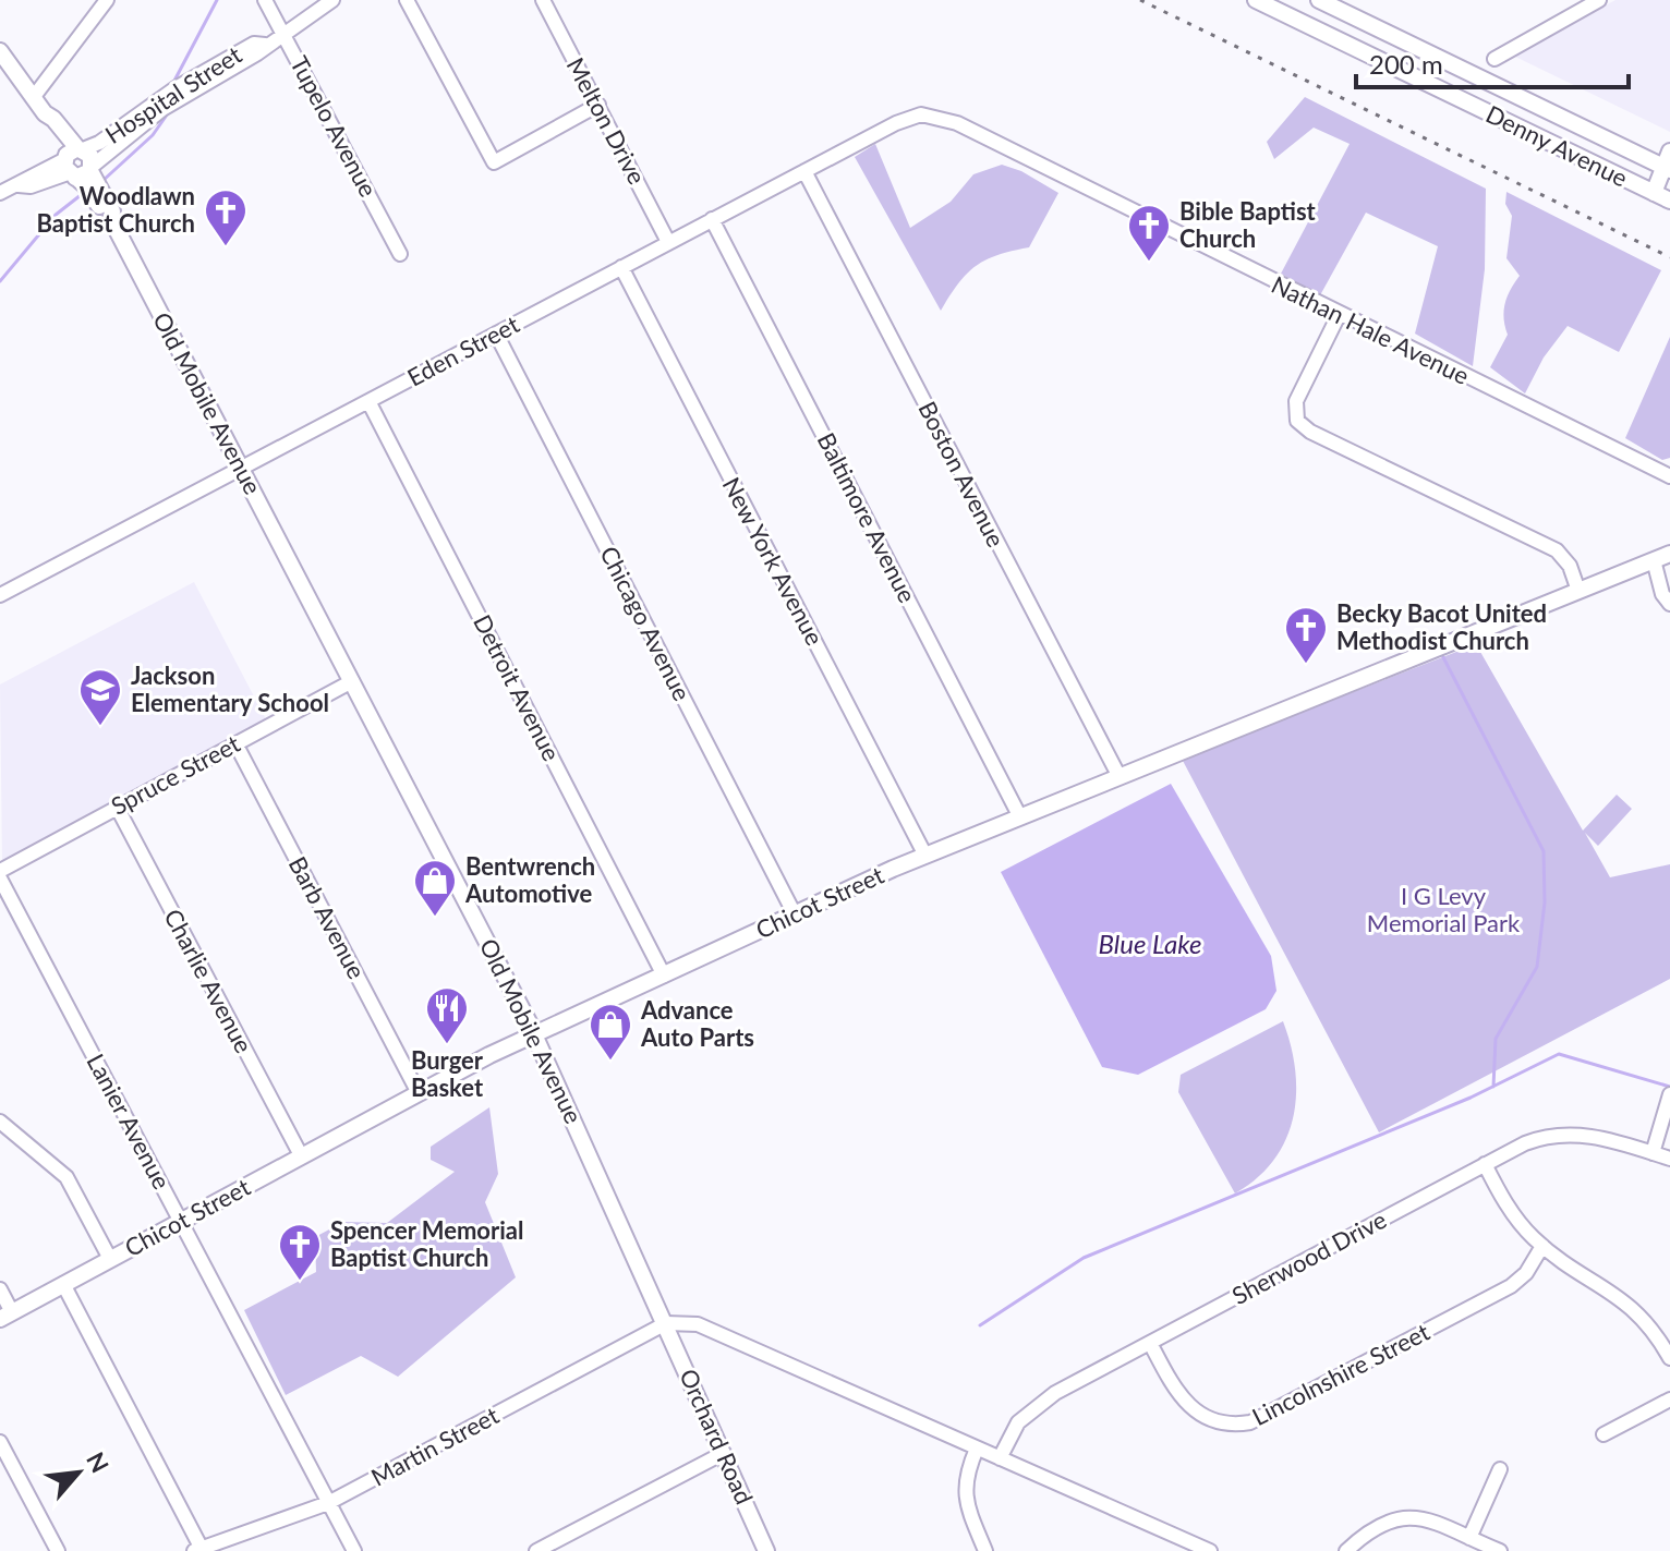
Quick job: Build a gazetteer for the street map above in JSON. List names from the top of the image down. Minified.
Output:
{"streets":{"main road":["Denny Avenue","Old Mobile Avenue","Chicot Street","Orchard Road"],"street":["Hospital Street","Melton Drive","Tupelo Avenue","Nathan Hale Avenue","Eden Street","Boston Avenue","Baltimore Avenue","New York Avenue","Chicago Avenue","Detroit Avenue","Spruce Street","Barb Avenue","Charlie Avenue","Lanier Avenue","Sherwood Drive","Lincolnshire Street","Martin Street"]},"crossings":[["Hospital Street","Tupelo Avenue"],["Hospital Street","Old Mobile Avenue"],["Melton Drive","Eden Street"],["Nathan Hale Avenue","Eden Street"],["Eden Street","Old Mobile Avenue"],["Eden Street","Boston Avenue"],["Eden Street","Baltimore Avenue"],["Eden Street","New York Avenue"],["Eden Street","Chicago Avenue"],["Eden Street","Detroit Avenue"],["Old Mobile Avenue","Spruce Street"],["Old Mobile Avenue","Chicot Street"],["Old Mobile Avenue","Orchard Road"],["Old Mobile Avenue","Martin Street"],["Boston Avenue","Chicot Street"],["Baltimore Avenue","Chicot Street"],["New York Avenue","Chicot Street"],["Chicago Avenue","Chicot Street"],["Detroit Avenue","Chicot Street"],["Spruce Street","Barb Avenue"],["Spruce Street","Charlie Avenue"],["Chicot Street","Barb Avenue"],["Chicot Street","Charlie Avenue"],["Chicot Street","Lanier Avenue"],["Lanier Avenue","Martin Street"],["Sherwood Drive","Lincolnshire Street"],["Orchard Road","Martin Street"]],"water":["Blue Lake"],"parks":["I G Levy Memorial Park"],"places":{"church":["Woodlawn Baptist Church","Bible Baptist Church","Becky Bacot United Methodist Church","Spencer Memorial Baptist Church"],"school or university":["Jackson Elementary School"],"shop":["Bentwrench Automotive","Advance Auto Parts"],"restaurant":["Burger Basket"]},"scale_bar":"200 m","north":"top right"}
